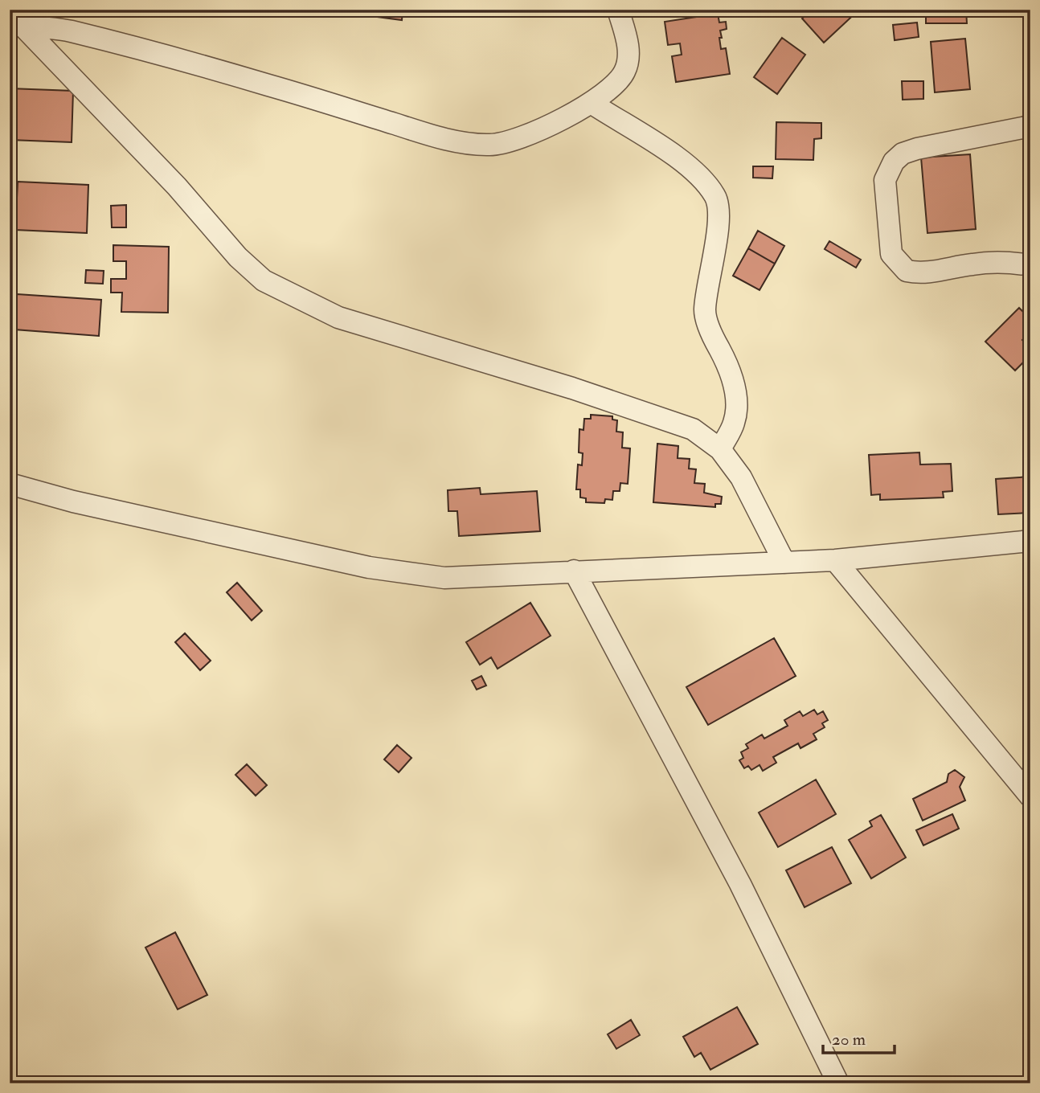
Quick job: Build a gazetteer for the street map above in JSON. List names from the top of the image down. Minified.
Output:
{"scale_bar":"20 m"}
